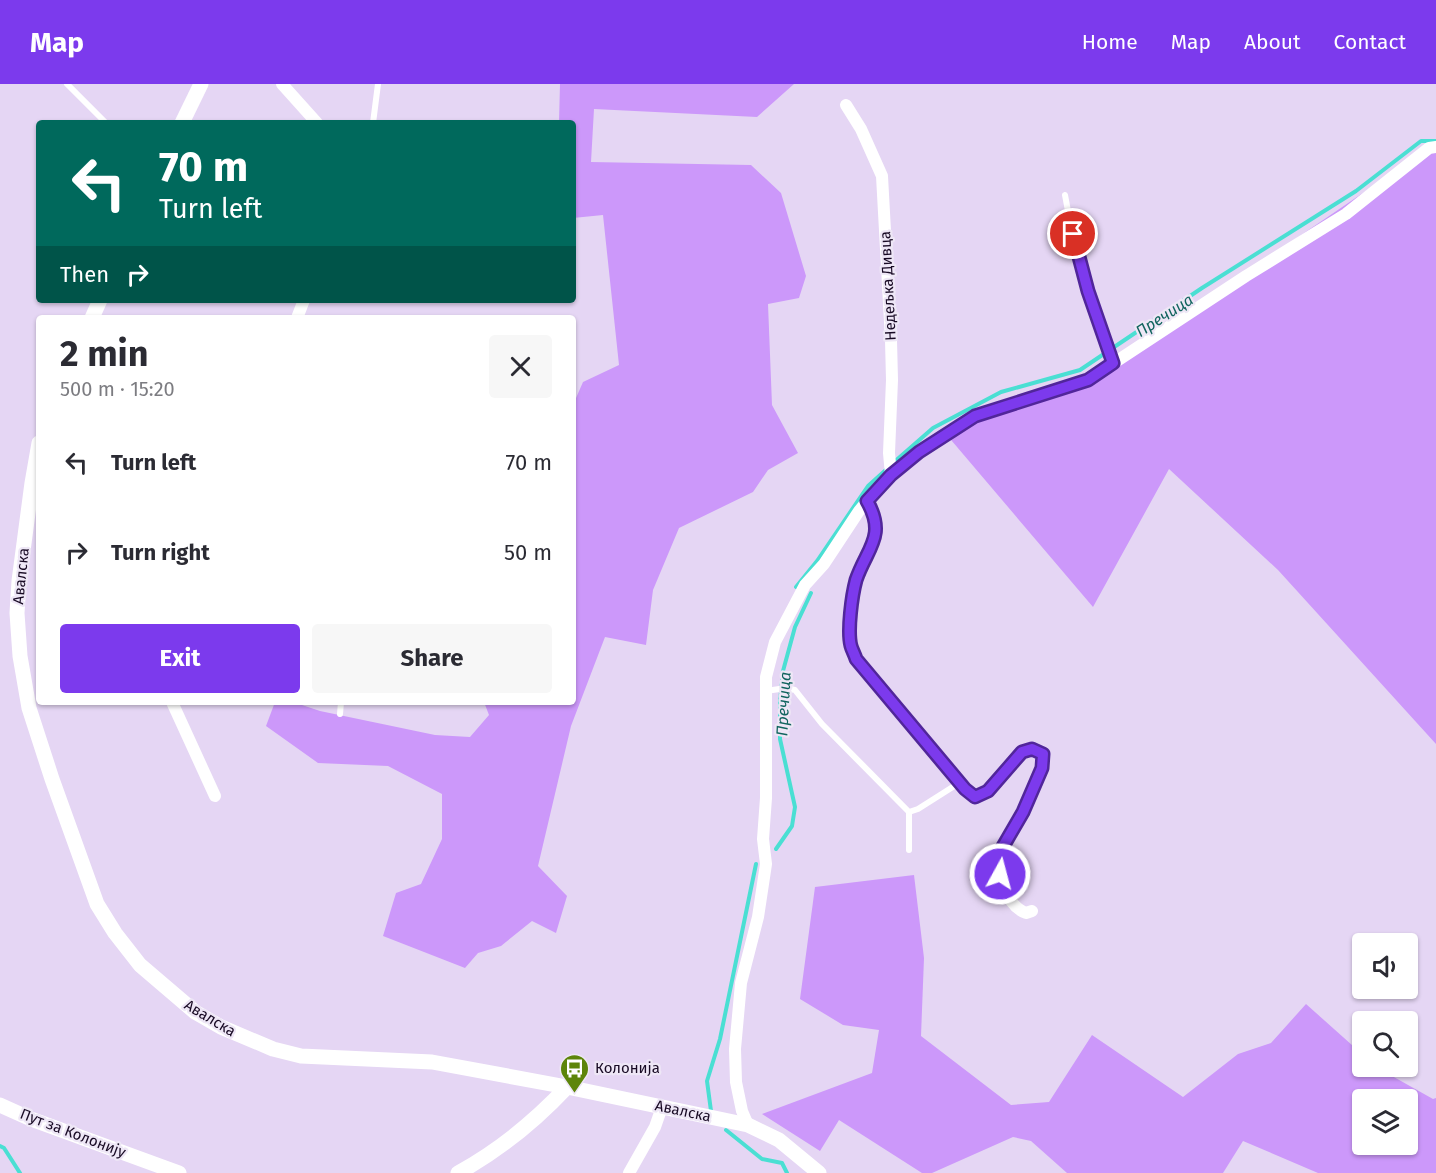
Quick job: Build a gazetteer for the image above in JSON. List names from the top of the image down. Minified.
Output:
{"streets":{"street":["Недељка Дивца","Авалска","Пут за Колонију"]},"water":["Пречица"],"places":{"bus stop":["Колонија"]},"page":{"header":"Map","nav":["Home","Map","About","Contact"],"turn":["70 m","Turn left"],"then":"Then","heading":["2 min","500 m · 15:20"],"list":[{"name":"Turn left","value":"70 m"},{"name":"Turn right","value":"50 m"}],"buttons":["Exit","Share"]}}
